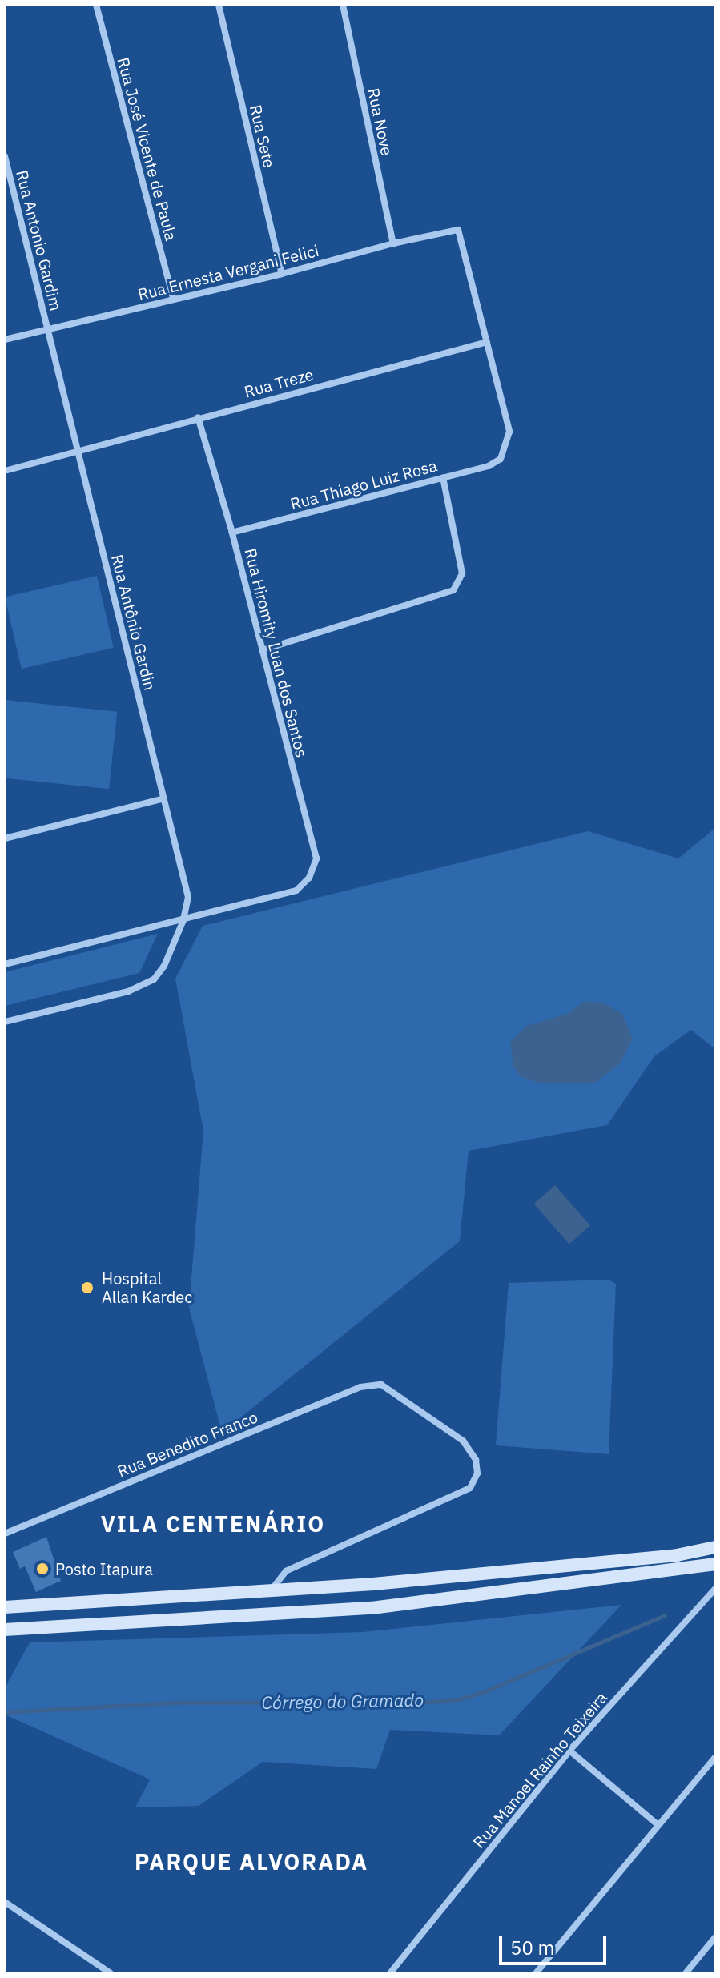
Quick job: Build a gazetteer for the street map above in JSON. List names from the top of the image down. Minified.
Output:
{"streets":{"street":["Rua Nove","Rua Sete","Rua José Vicente de Paula","Rua Antonio Gardim","Rua Ernesta Vergani Felici","Rua Treze","Rua Thiago Luiz Rosa","Rua Antônio Gardin","Rua Hiromity Luan dos Santos","Rua Benedito Franco","Rua Manoel Rainho Teixeira"]},"crossings":[["Rua Nove","Rua Ernesta Vergani Felici"],["Rua Sete","Rua Ernesta Vergani Felici"],["Rua José Vicente de Paula","Rua Ernesta Vergani Felici"],["Rua Antonio Gardim","Rua Ernesta Vergani Felici"],["Rua Antonio Gardim","Rua Antônio Gardin"],["Rua Ernesta Vergani Felici","Rua Treze"],["Rua Ernesta Vergani Felici","Rua Thiago Luiz Rosa"],["Rua Ernesta Vergani Felici","Rua Antônio Gardin"],["Rua Treze","Rua Thiago Luiz Rosa"],["Rua Treze","Rua Antônio Gardin"],["Rua Treze","Rua Hiromity Luan dos Santos"],["Rua Thiago Luiz Rosa","Rua Hiromity Luan dos Santos"],["Rua Antônio Gardin","Rua Hiromity Luan dos Santos"]],"districts":["VILA CENTENÁRIO","PARQUE ALVORADA"],"water":["Córrego do Gramado"],"places":["Hospital Allan Kardec","Posto Itapura"],"scale_bar":"50 m"}
